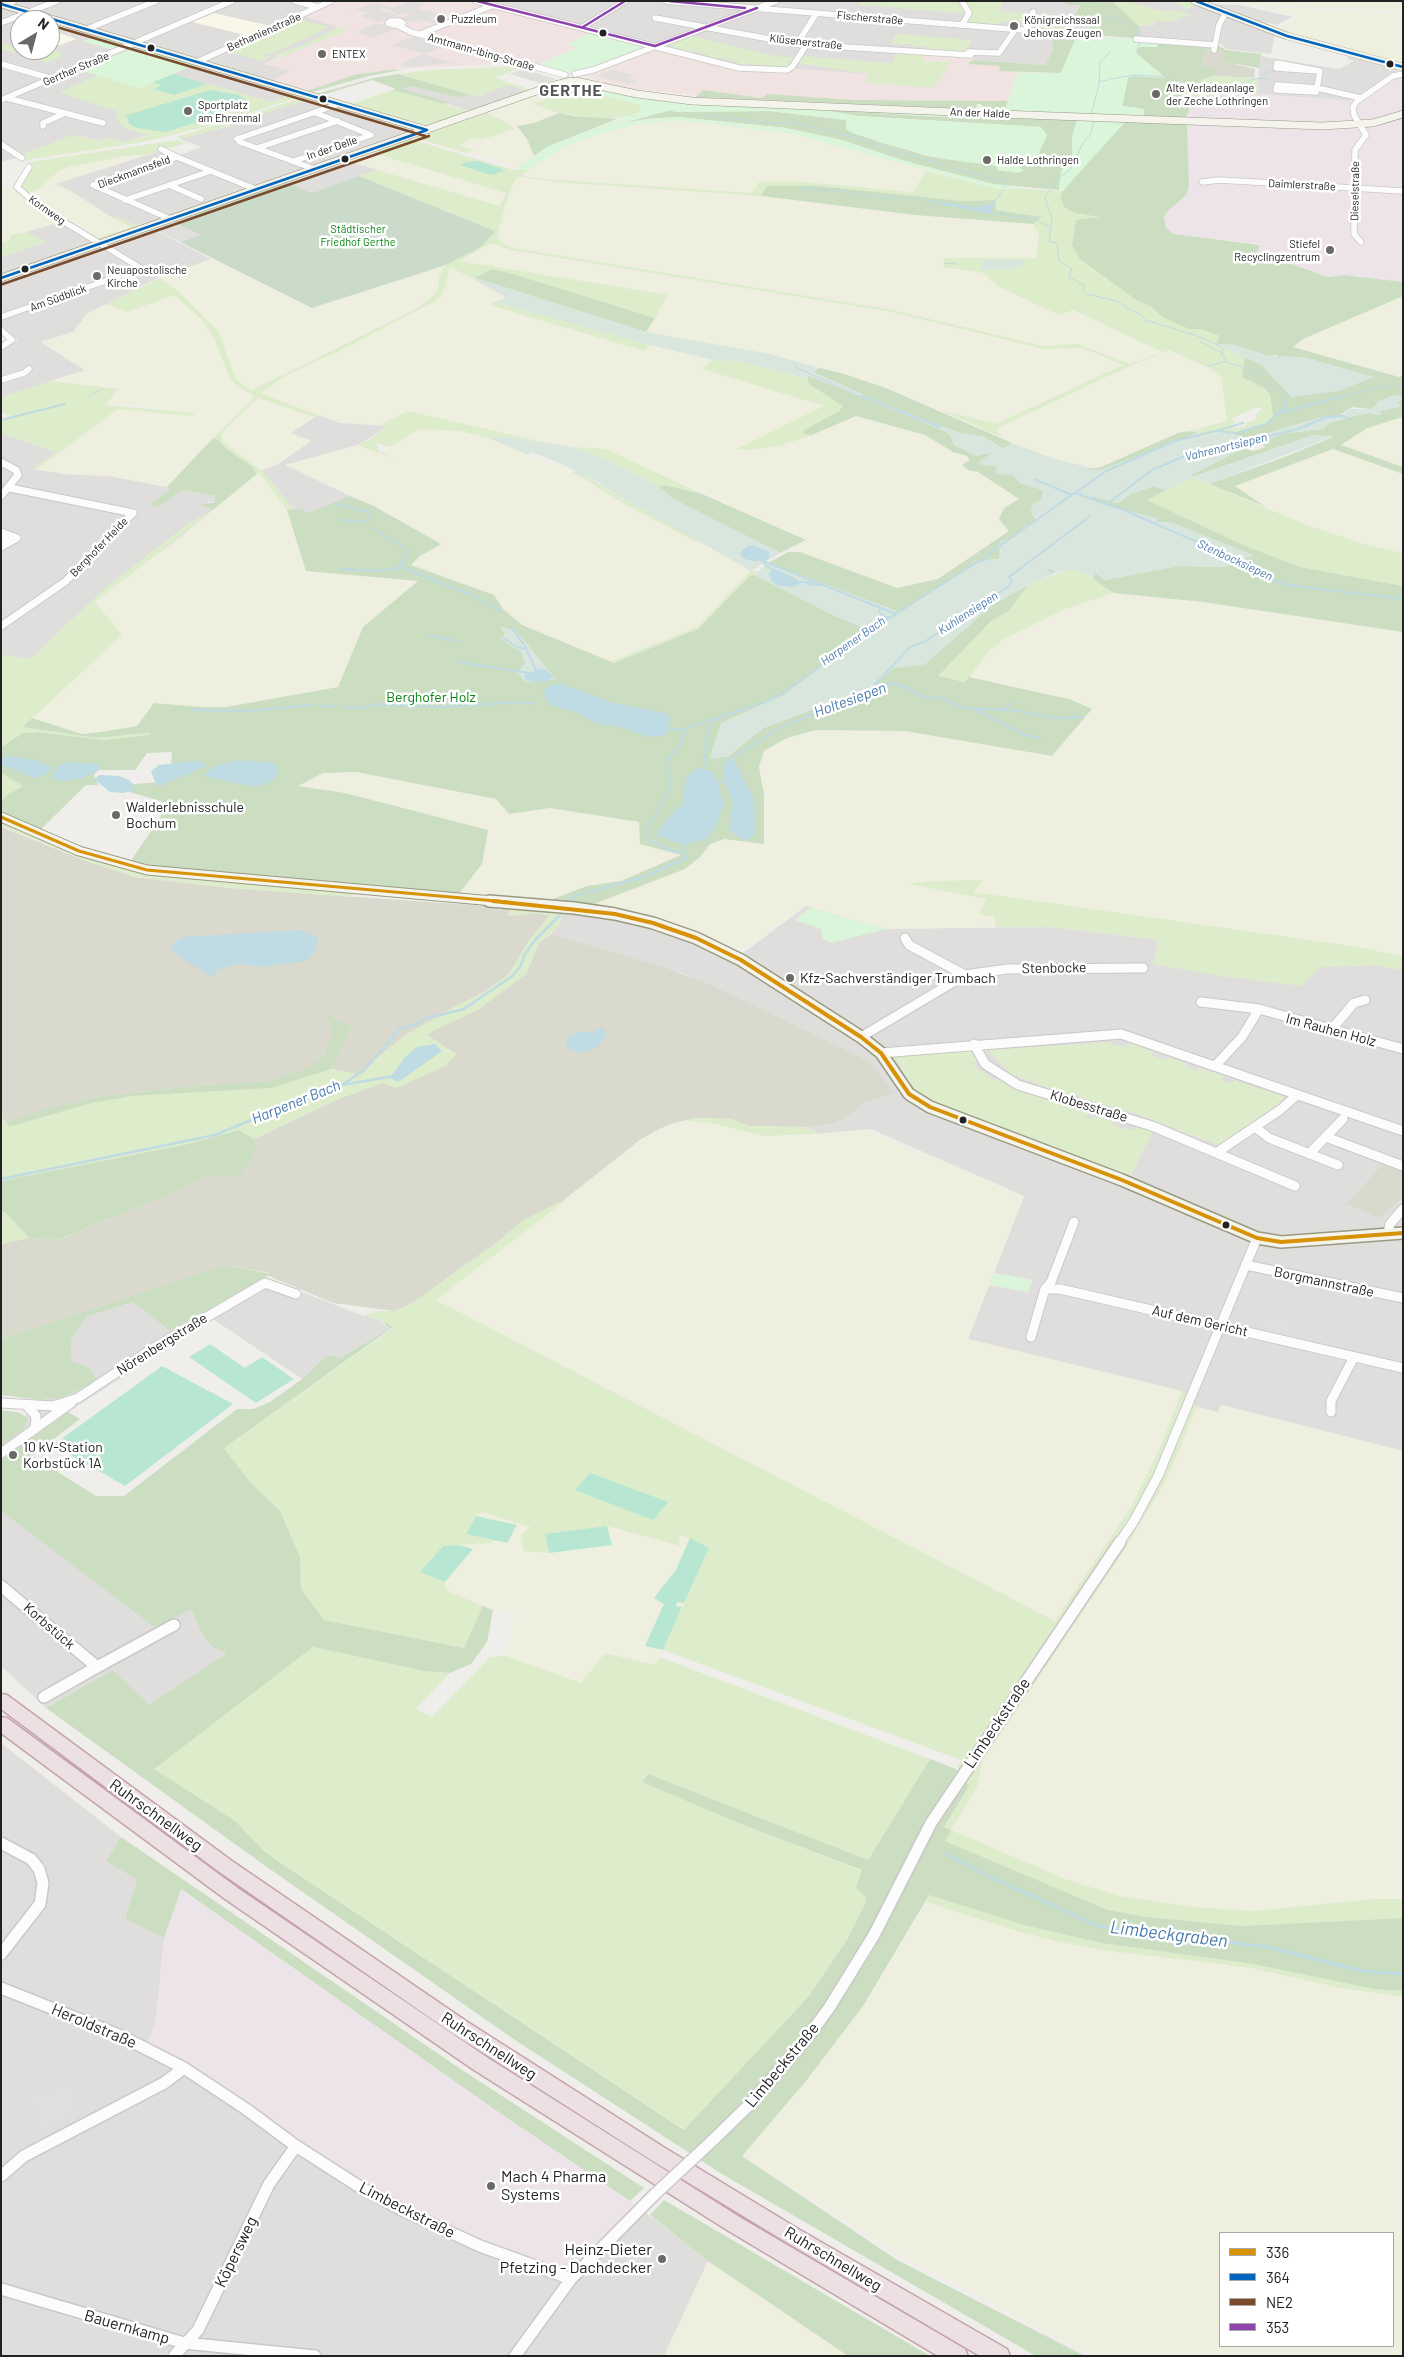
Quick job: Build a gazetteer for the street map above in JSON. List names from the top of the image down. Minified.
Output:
{"streets":{"highway":["Ruhrschnellweg"],"street":["Fischerstraße","Bethanienstraße","Klüsenerstraße","Amtmann-Ibing-Straße","Gerther Straße","An der Halde","In der Delle","Dieckmannsfeld","Daimlerstraße","Dieselstraße","Kornweg","Am Südblick","Berghofer Heide","Stenbocke","Im Rauhen Holz","Klobesstraße","Borgmannstraße","Auf dem Gericht","Nörenbergstraße","Korbstück","Limbeckstraße","Heroldstraße","Köpersweg","Bauernkamp"]},"crossings":[["Fischerstraße","Klüsenerstraße"],["Amtmann-Ibing-Straße","An der Halde"],["An der Halde","Dieselstraße"],["Daimlerstraße","Dieselstraße"],["Borgmannstraße","Limbeckstraße"],["Auf dem Gericht","Limbeckstraße"],["Limbeckstraße","Heroldstraße"],["Limbeckstraße","Köpersweg"],["Köpersweg","Bauernkamp"]],"districts":["GERTHE"],"water":["Vahrenortsiepen","Stenbocksiepen","Kuhlensiepen","Harpener Bach","Holtesiepen","Limbeckgraben"],"parks":["Städtischer Friedhof Gerthe","Berghofer Holz"],"places":["Puzzleum","Königreichssaal Jehovas Zeugen","ENTEX","Alte Verladeanlage der Zeche Lothringen","Sportplatz am Ehrenmal","Halde Lothringen","Stiefel Recyclingzentrum","Neuapostolische Kirche","Walderlebnisschule Bochum","Kfz-Sachverständiger Trumbach","10 kV-Station Korbstück 1A","Mach 4 Pharma Systems","Heinz-Dieter Pfetzing - Dachdecker"],"lines":["transit line 364","transit line 353","transit line NE2","transit line 336"],"legend":["336","364","NE2","353"],"north":"top right"}
